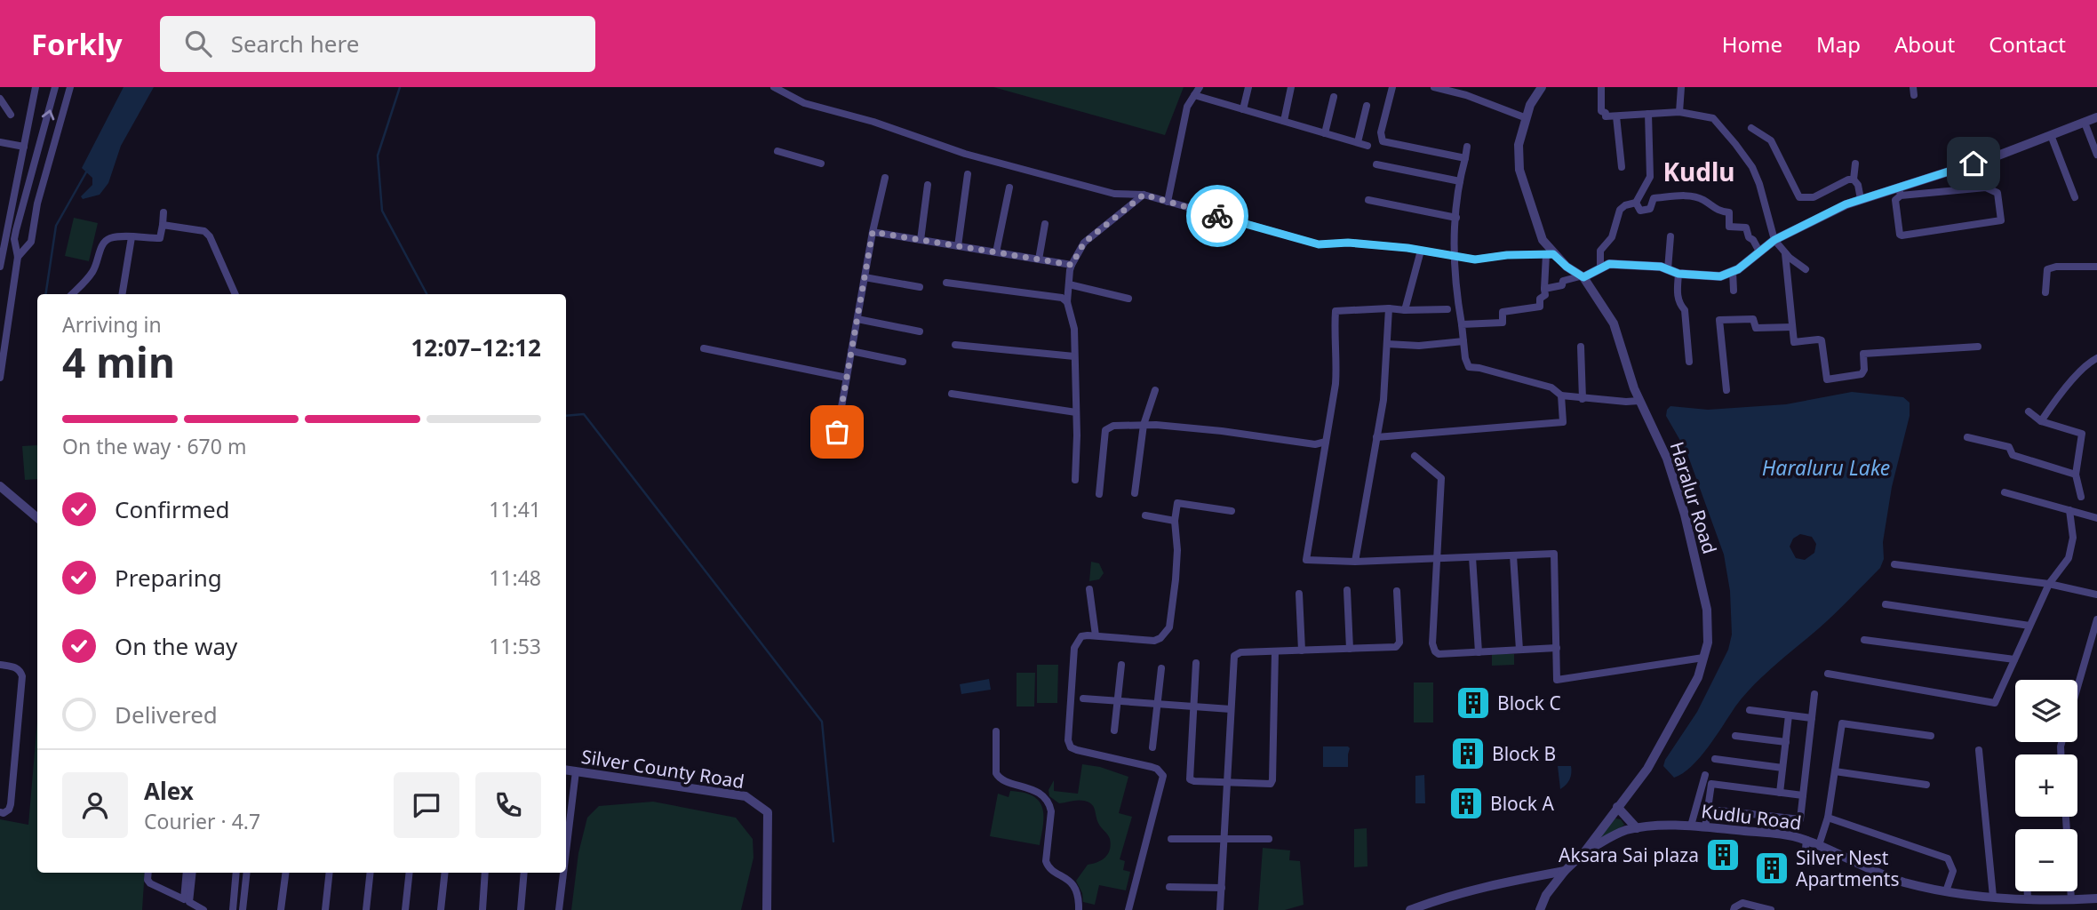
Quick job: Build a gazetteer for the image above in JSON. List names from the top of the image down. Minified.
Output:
{"streets":{"street":["Haralur Road","Silver County Road","Kudlu Road"]},"crossings":[["Haralur Road","Kudlu Road"]],"districts":["Kudlu"],"water":["Haraluru Lake"],"places":{"building":["Block C","Block B","Block A","Aksara Sai plaza","Silver Nest Apartments"]},"page":{"header":"Forkly","search":"Search here","nav":["Home","Map","About","Contact"],"heading":["4 min","Arriving in","12:07–12:12"],"panel":["Alex","Courier · 4.7"],"bar":"On the way · 670 m","list":[["Confirmed","11:41"],["Preparing","11:48"],["On the way","11:53"],"Delivered"],"map_buttons":["+","−"]}}
